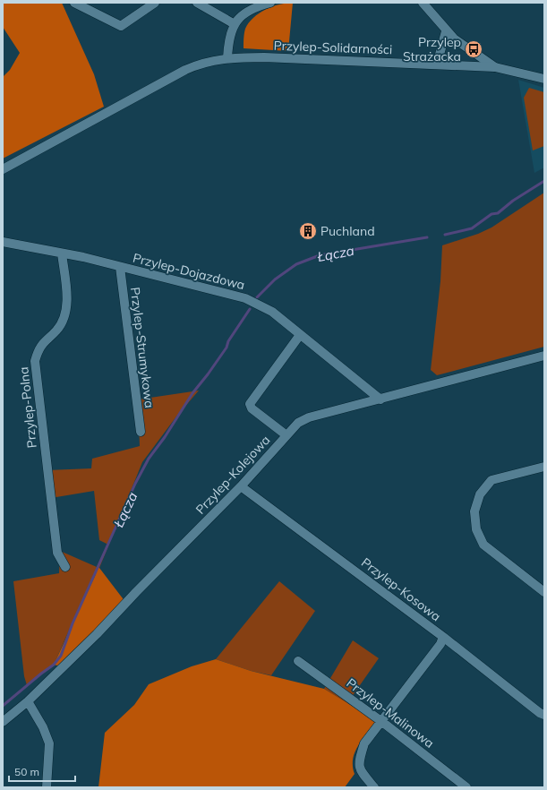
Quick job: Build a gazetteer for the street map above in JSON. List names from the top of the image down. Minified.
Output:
{"streets":{"street":["Przylep-Solidarności","Przylep-Dojazdowa","Przylep-Strumykowa","Przylep-Polna","Przylep-Kolejowa","Przylep-Kosowa","Przylep-Malinowa"]},"crossings":[["Przylep-Dojazdowa","Przylep-Strumykowa"],["Przylep-Dojazdowa","Przylep-Polna"],["Przylep-Dojazdowa","Przylep-Kolejowa"],["Przylep-Kolejowa","Przylep-Kosowa"]],"water":["Łącza"],"places":{"bus stop":["Przylep Strażacka"],"building":["Puchland"]},"scale_bar":"50 m"}
